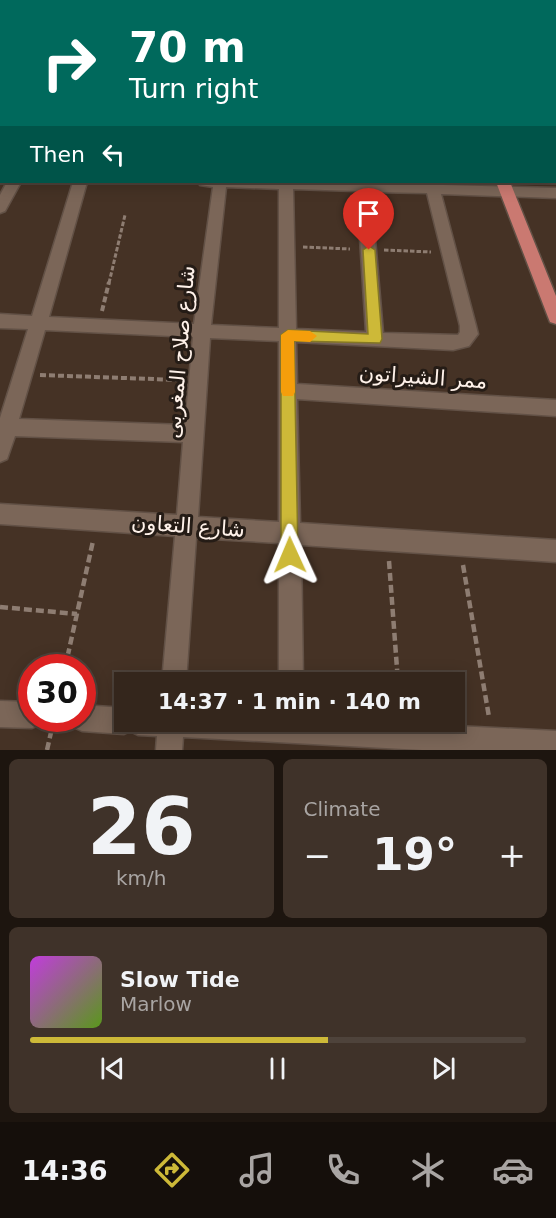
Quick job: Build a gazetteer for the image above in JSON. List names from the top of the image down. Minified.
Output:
{"streets":{"street":["شارع صلاح المغربى","ممر الشيراتون","شارع التعاون"]},"crossings":[["شارع صلاح المغربى","شارع التعاون"]],"page":{"turn":["70 m","Turn right"],"then":"Then","limit":"30","trip":"14:37 · 1 min · 140 m","tile":[["26","km/h"],"Climate"],"heat":["−","19°","+"],"song":["Slow Tide","Marlow"],"tabs":"14:36"}}
